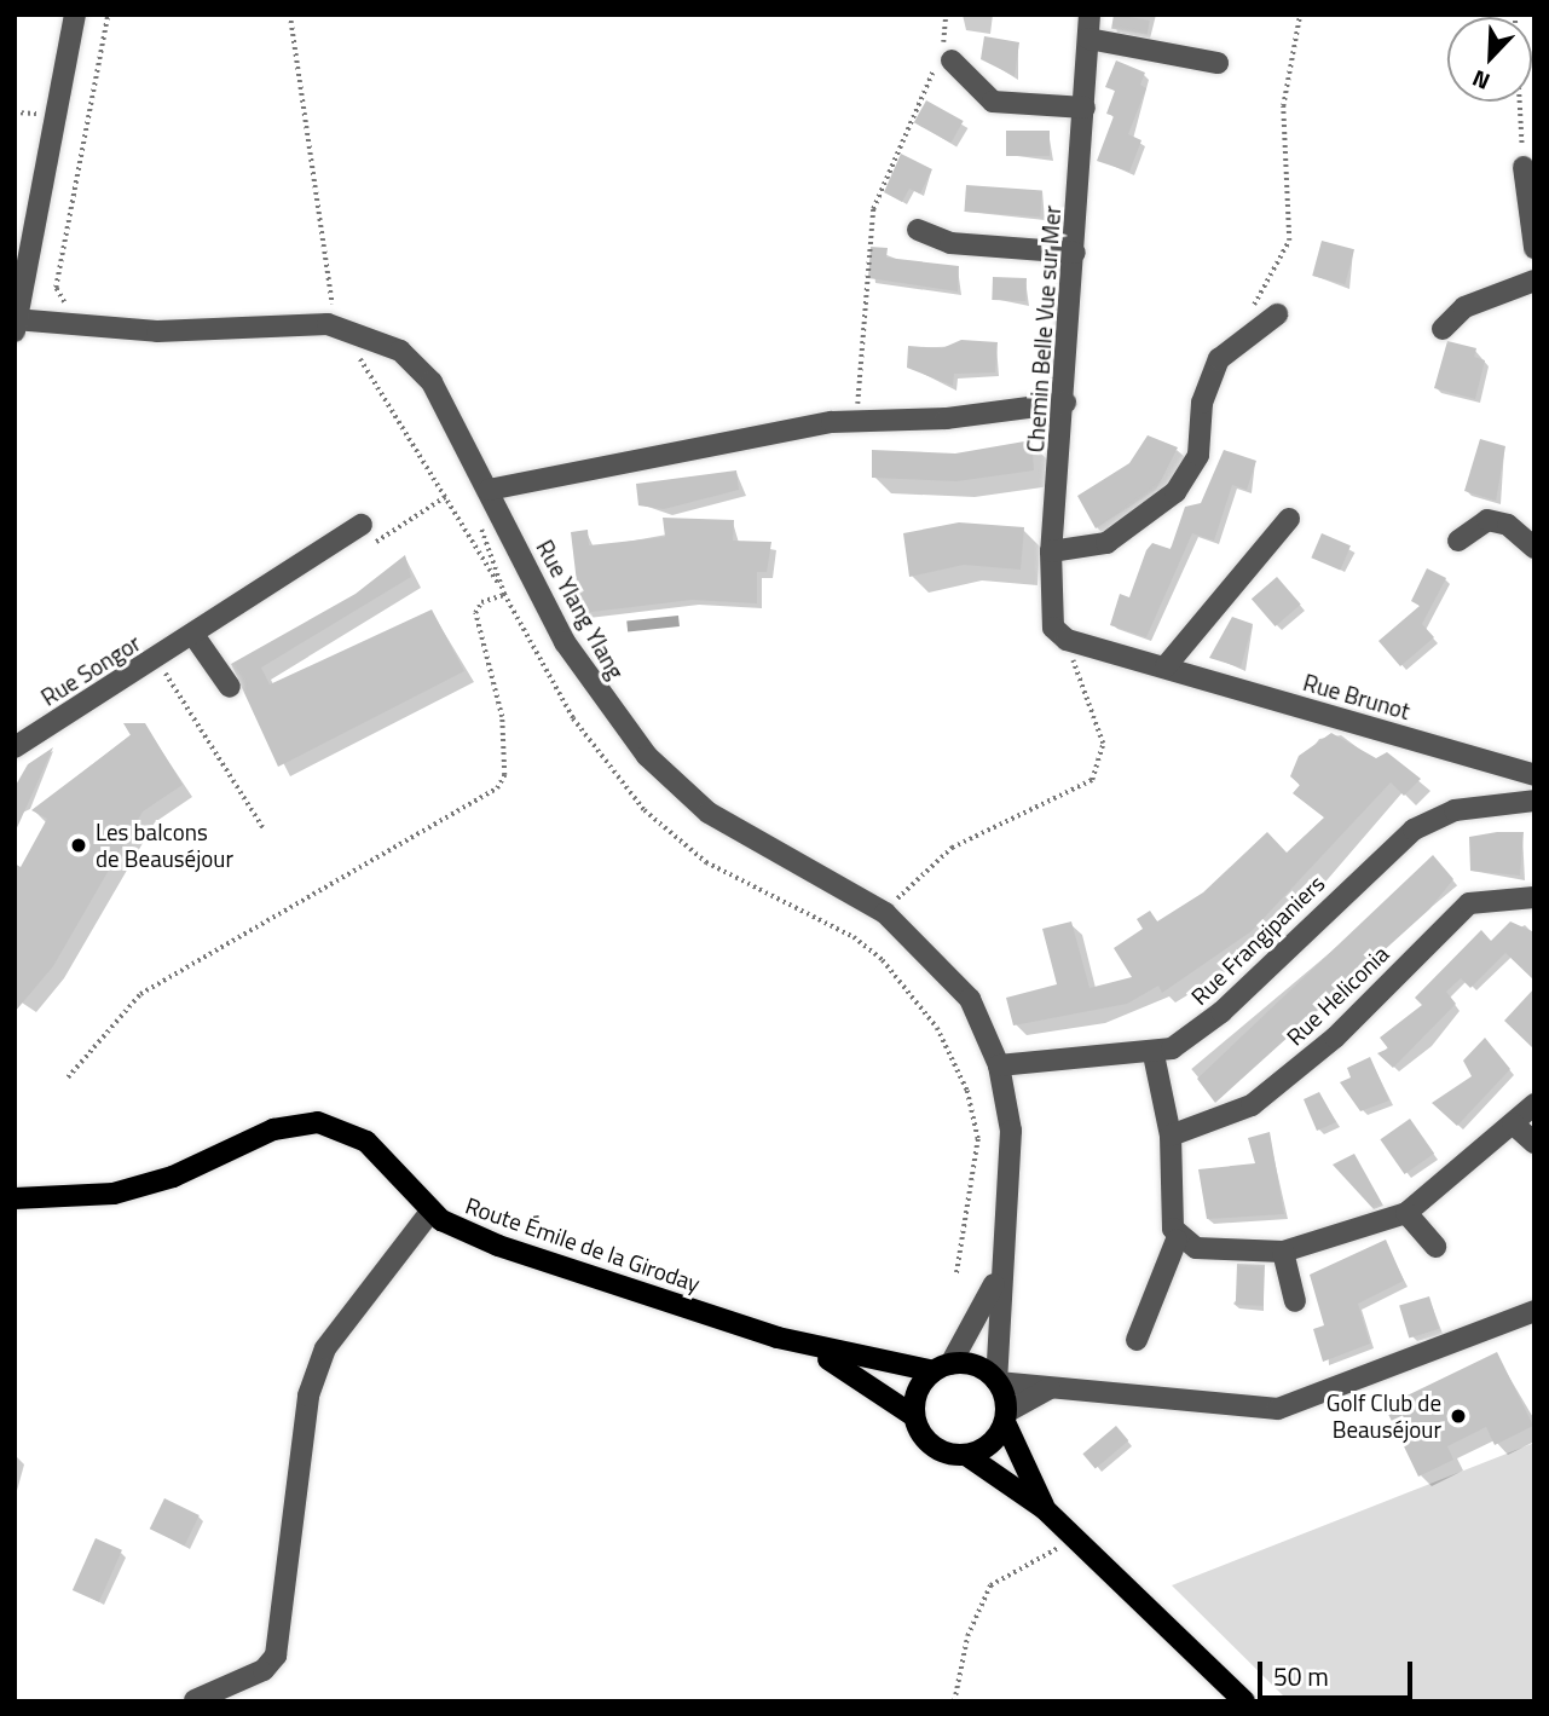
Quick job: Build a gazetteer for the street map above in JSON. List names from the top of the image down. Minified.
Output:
{"streets":{"main road":["Route Émile de la Giroday"],"street":["Chemin Belle Vue sur Mer","Rue Ylang Ylang","Rue Songor","Rue Brunot","Rue Frangipaniers","Rue Heliconia"]},"crossings":[["Chemin Belle Vue sur Mer","Rue Brunot"],["Rue Ylang Ylang","Rue Frangipaniers"]],"places":["Les balcons de Beauséjour","Golf Club de Beauséjour"],"scale_bar":"50 m","north":"bottom left"}
